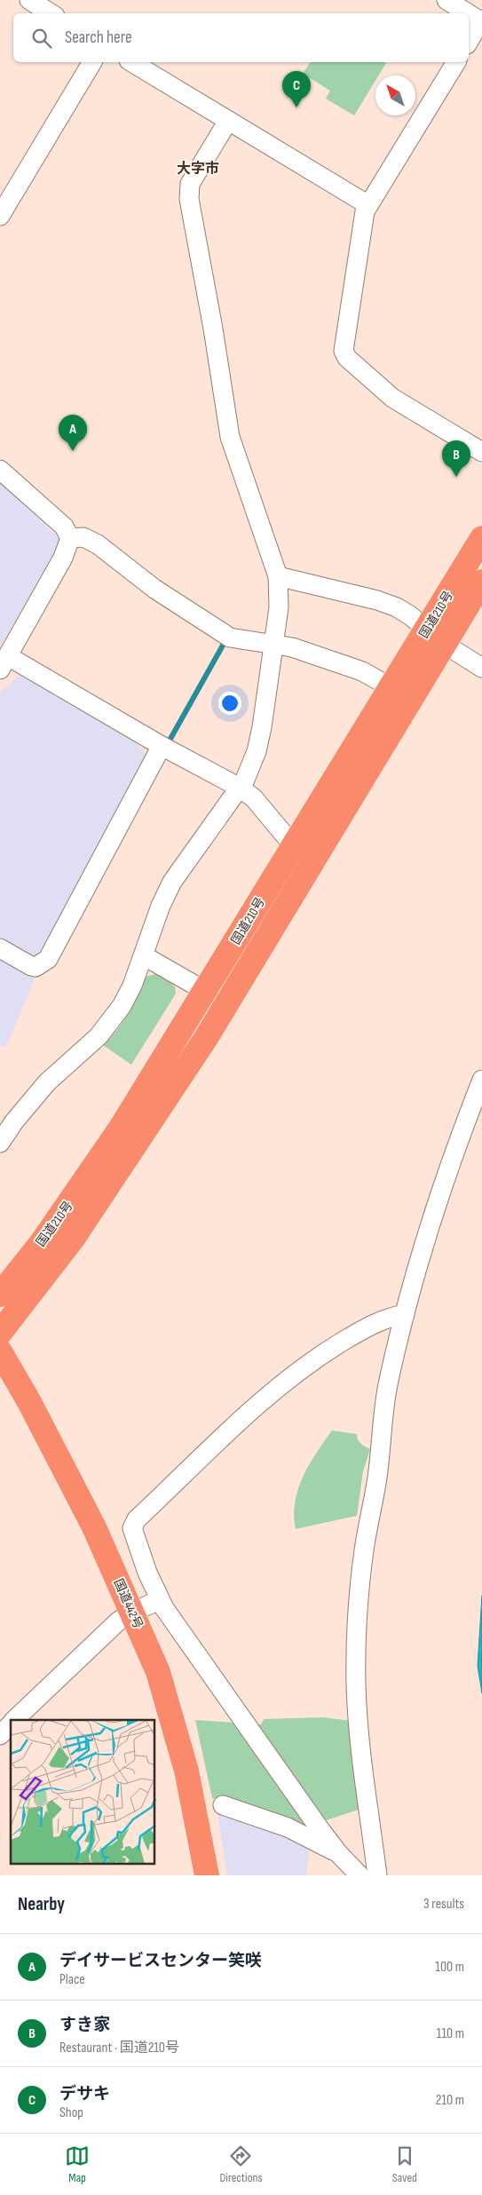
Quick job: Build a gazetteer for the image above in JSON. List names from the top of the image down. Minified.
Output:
{"streets":{"highway":["国道210号","国道442号"]},"districts":["大字市"],"north":"top left","page":{"search":"Search here","pins":["C","A","B"],"heading":["Nearby","3 results"],"list":[{"mark":"A","name":"デイサービスセンター笑咲","note":"Place","value":"100 m"},{"mark":"B","name":"すき家","note":"Restaurant · 国道210号","value":"110 m"},{"mark":"C","name":"デサキ","note":"Shop","value":"210 m"}],"nav":["Map","Directions","Saved"]}}
